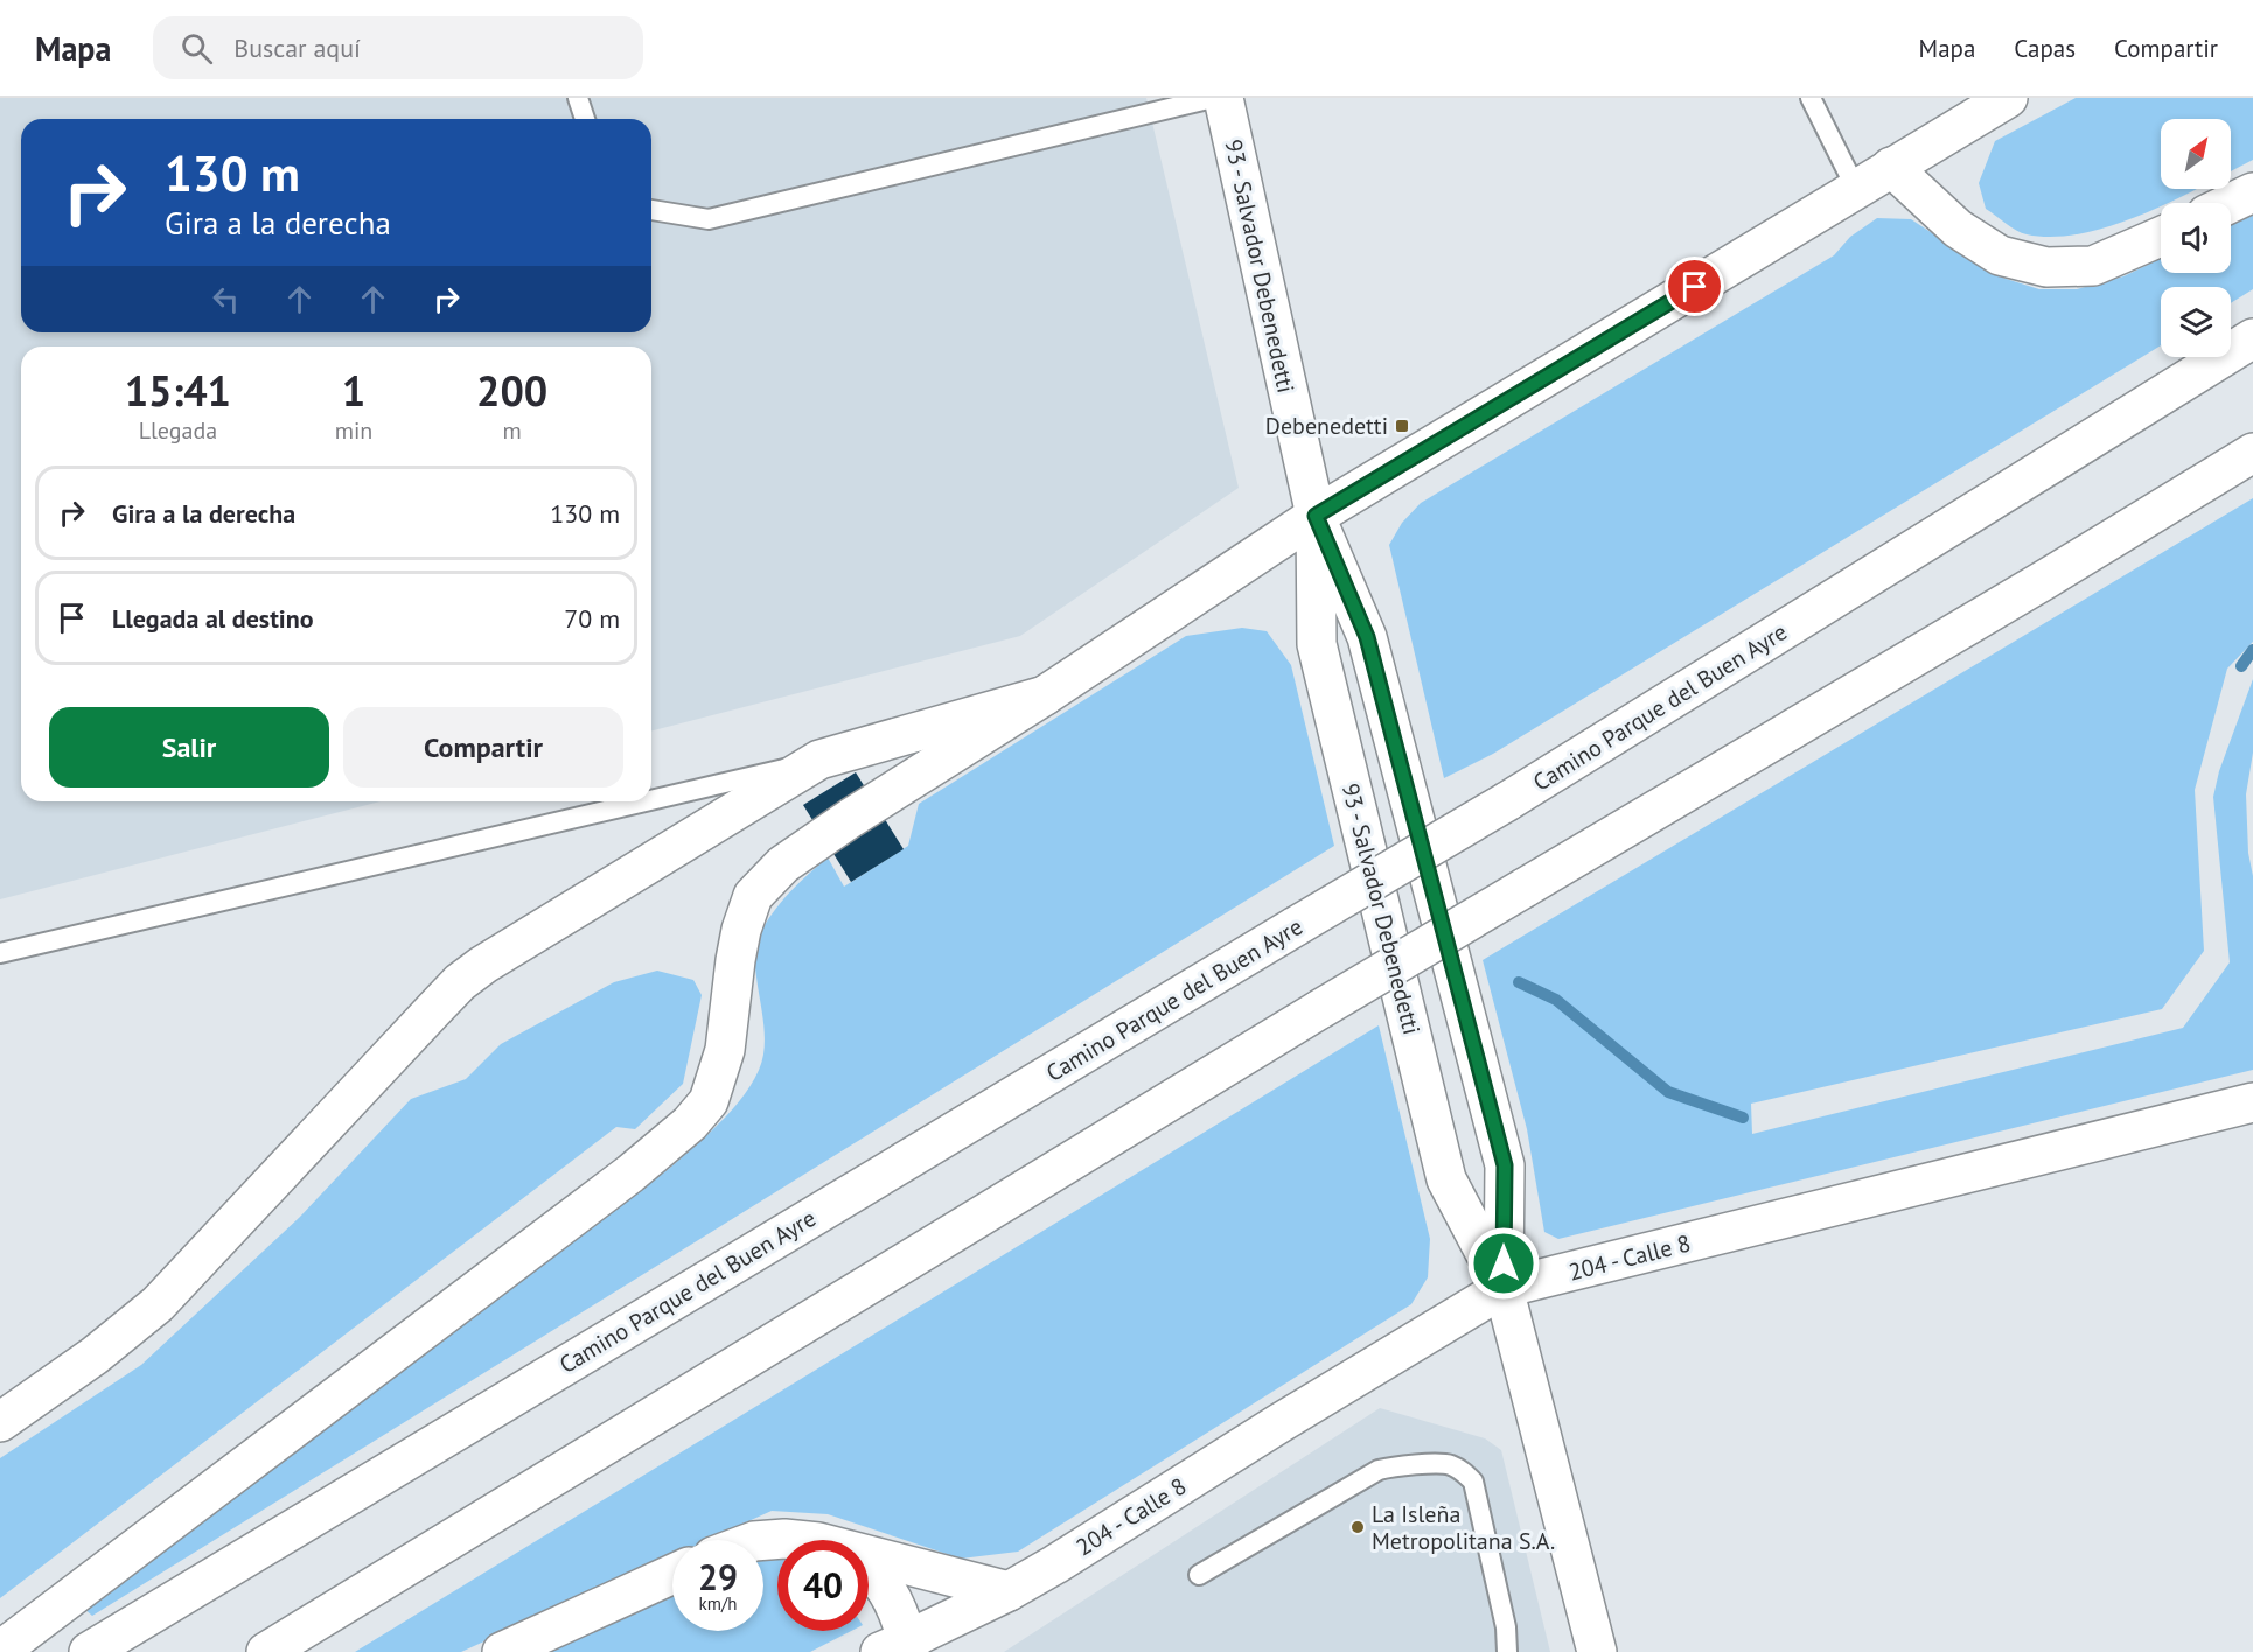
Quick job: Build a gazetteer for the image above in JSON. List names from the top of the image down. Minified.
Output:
{"streets":{"main road":["93 - Salvador Debenedetti","Camino Parque del Buen Ayre","204 - Calle 8"]},"crossings":[["93 - Salvador Debenedetti","204 - Calle 8"]],"places":{"transit":["Debenedetti"],"other":["La Isleña Metropolitana S.A."]},"north":"top right","page":{"header":"Mapa","search":"Buscar aquí","nav":["Mapa","Capas","Compartir"],"turn":["130 m","Gira a la derecha"],"eta":["15:41","Llegada","1","min","200","m"],"list":[{"name":"Gira a la derecha","value":"130 m"},{"name":"Llegada al destino","value":"70 m"}],"buttons":["Salir","Compartir"],"speed":"29 km/h","limit":"40"}}
